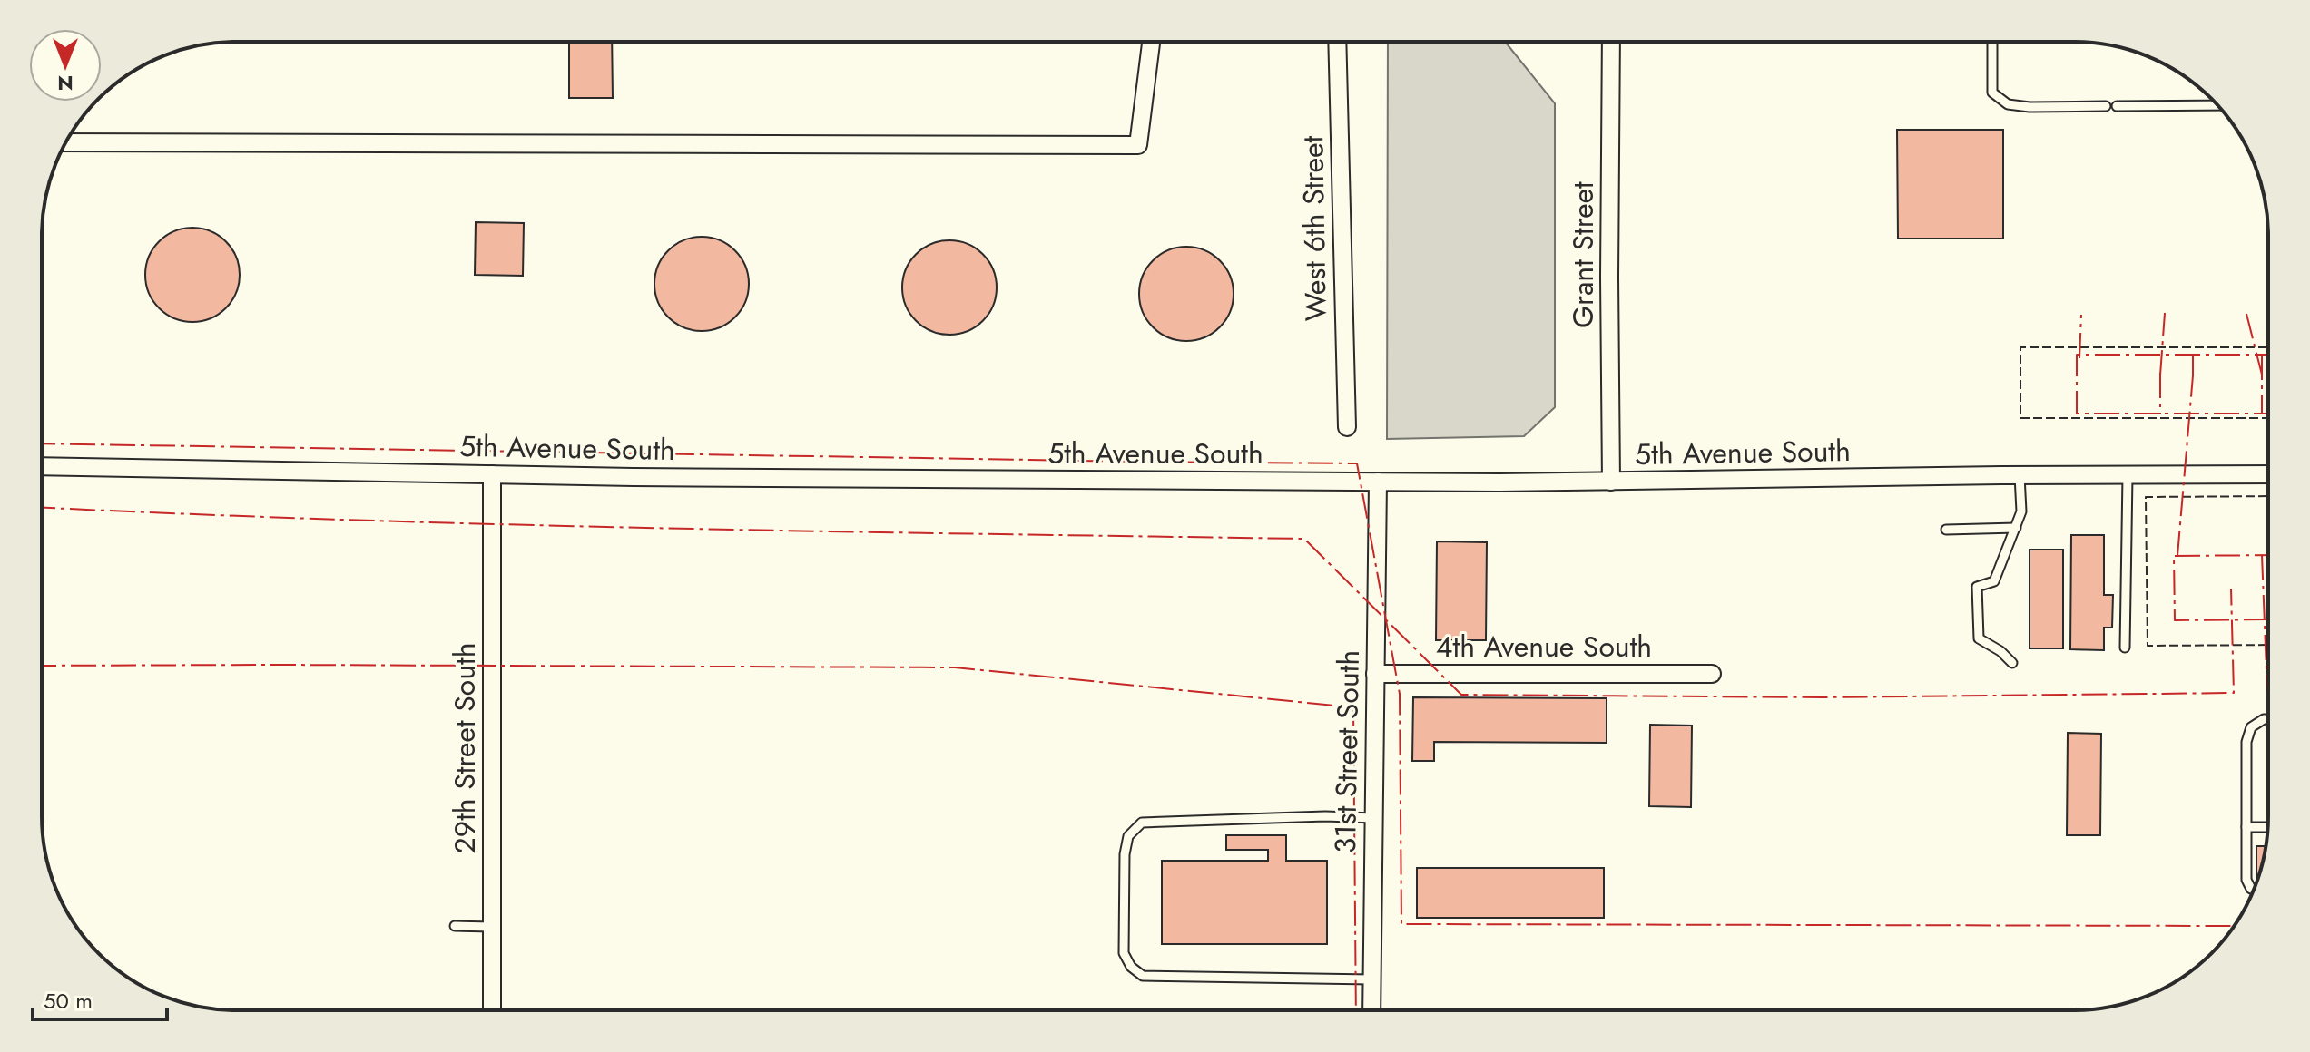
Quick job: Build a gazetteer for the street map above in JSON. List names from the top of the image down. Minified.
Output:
{"streets":{"street":["West 6th Street","Grant Street","5th Avenue South","4th Avenue South","29th Street South","31st Street South"]},"crossings":[["Grant Street","5th Avenue South"],["5th Avenue South","29th Street South"],["5th Avenue South","31st Street South"],["4th Avenue South","31st Street South"]],"scale_bar":"50 m","north":"bottom"}
